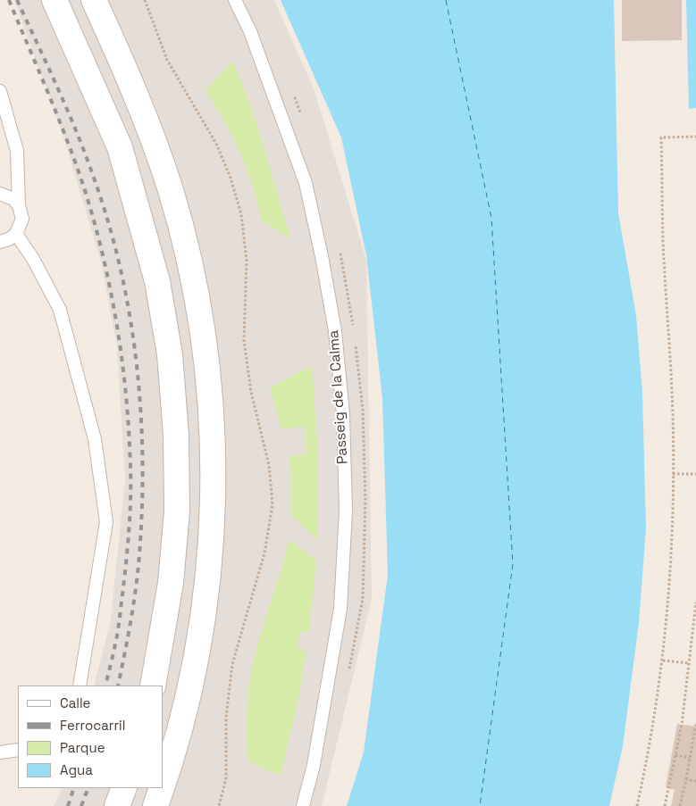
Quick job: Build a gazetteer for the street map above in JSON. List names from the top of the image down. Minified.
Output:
{"streets":{"lane":["Passeig de la Calma"]},"legend":["Calle","Ferrocarril","Parque","Agua"]}
